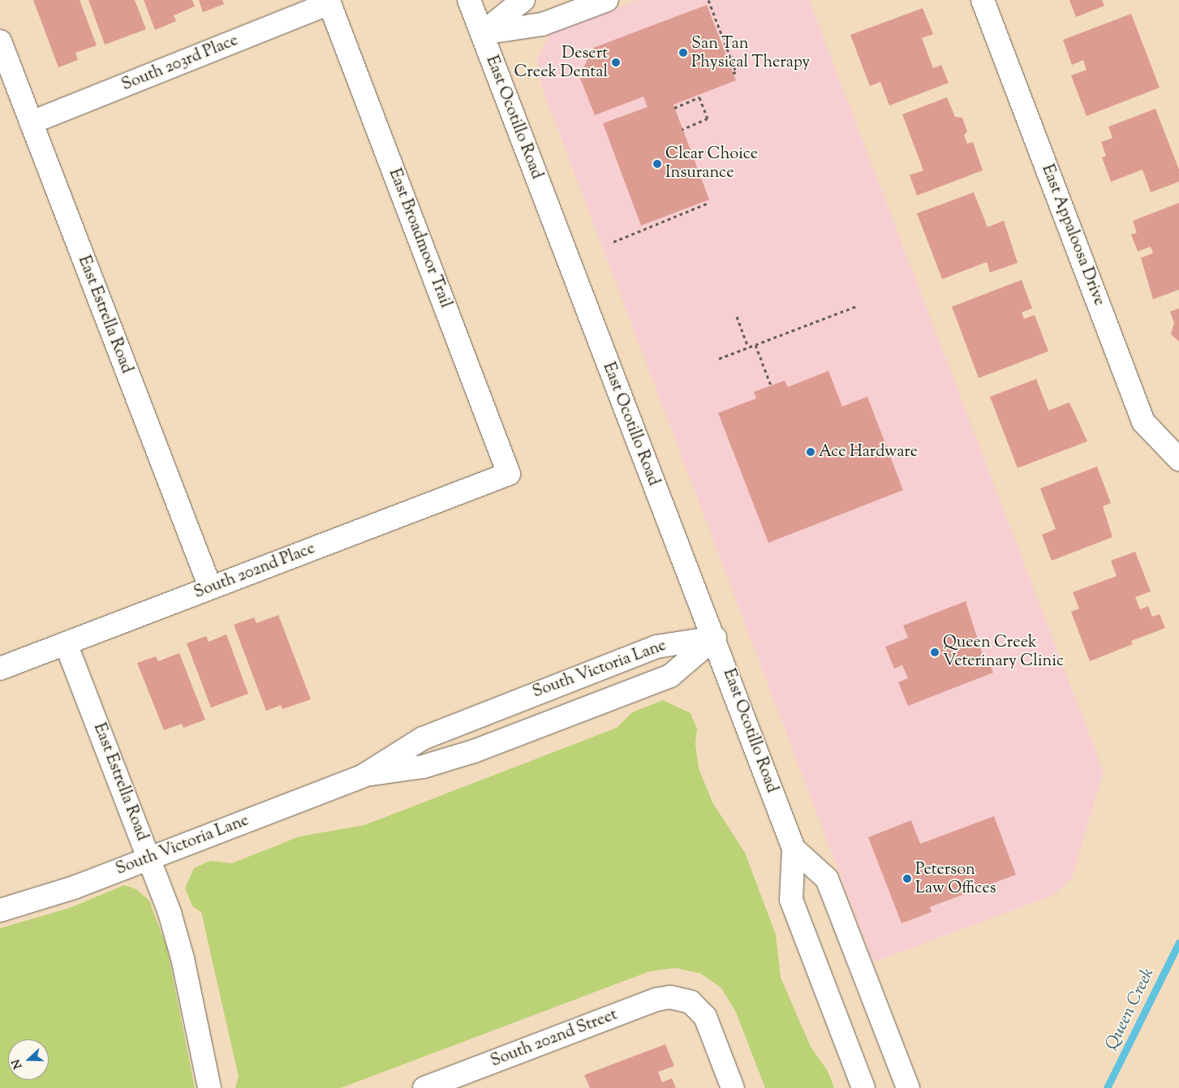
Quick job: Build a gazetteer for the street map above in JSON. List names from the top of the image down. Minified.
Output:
{"streets":{"street":["South 203rd Place","East Ocotillo Road","East Appaloosa Drive","East Broadmoor Trail","East Estrella Road","South 202nd Place","South Victoria Lane","South 202nd Street"]},"crossings":[["South 203rd Place","East Broadmoor Trail"],["South 203rd Place","East Estrella Road"],["East Ocotillo Road","South Victoria Lane"],["East Broadmoor Trail","South 202nd Place"],["East Estrella Road","South 202nd Place"],["East Estrella Road","South Victoria Lane"]],"water":["Queen Creek"],"places":["San Tan Physical Therapy","Desert Creek Dental","Clear Choice Insurance","Ace Hardware","Queen Creek Veterinary Clinic","Peterson Law Offices"],"north":"left"}
